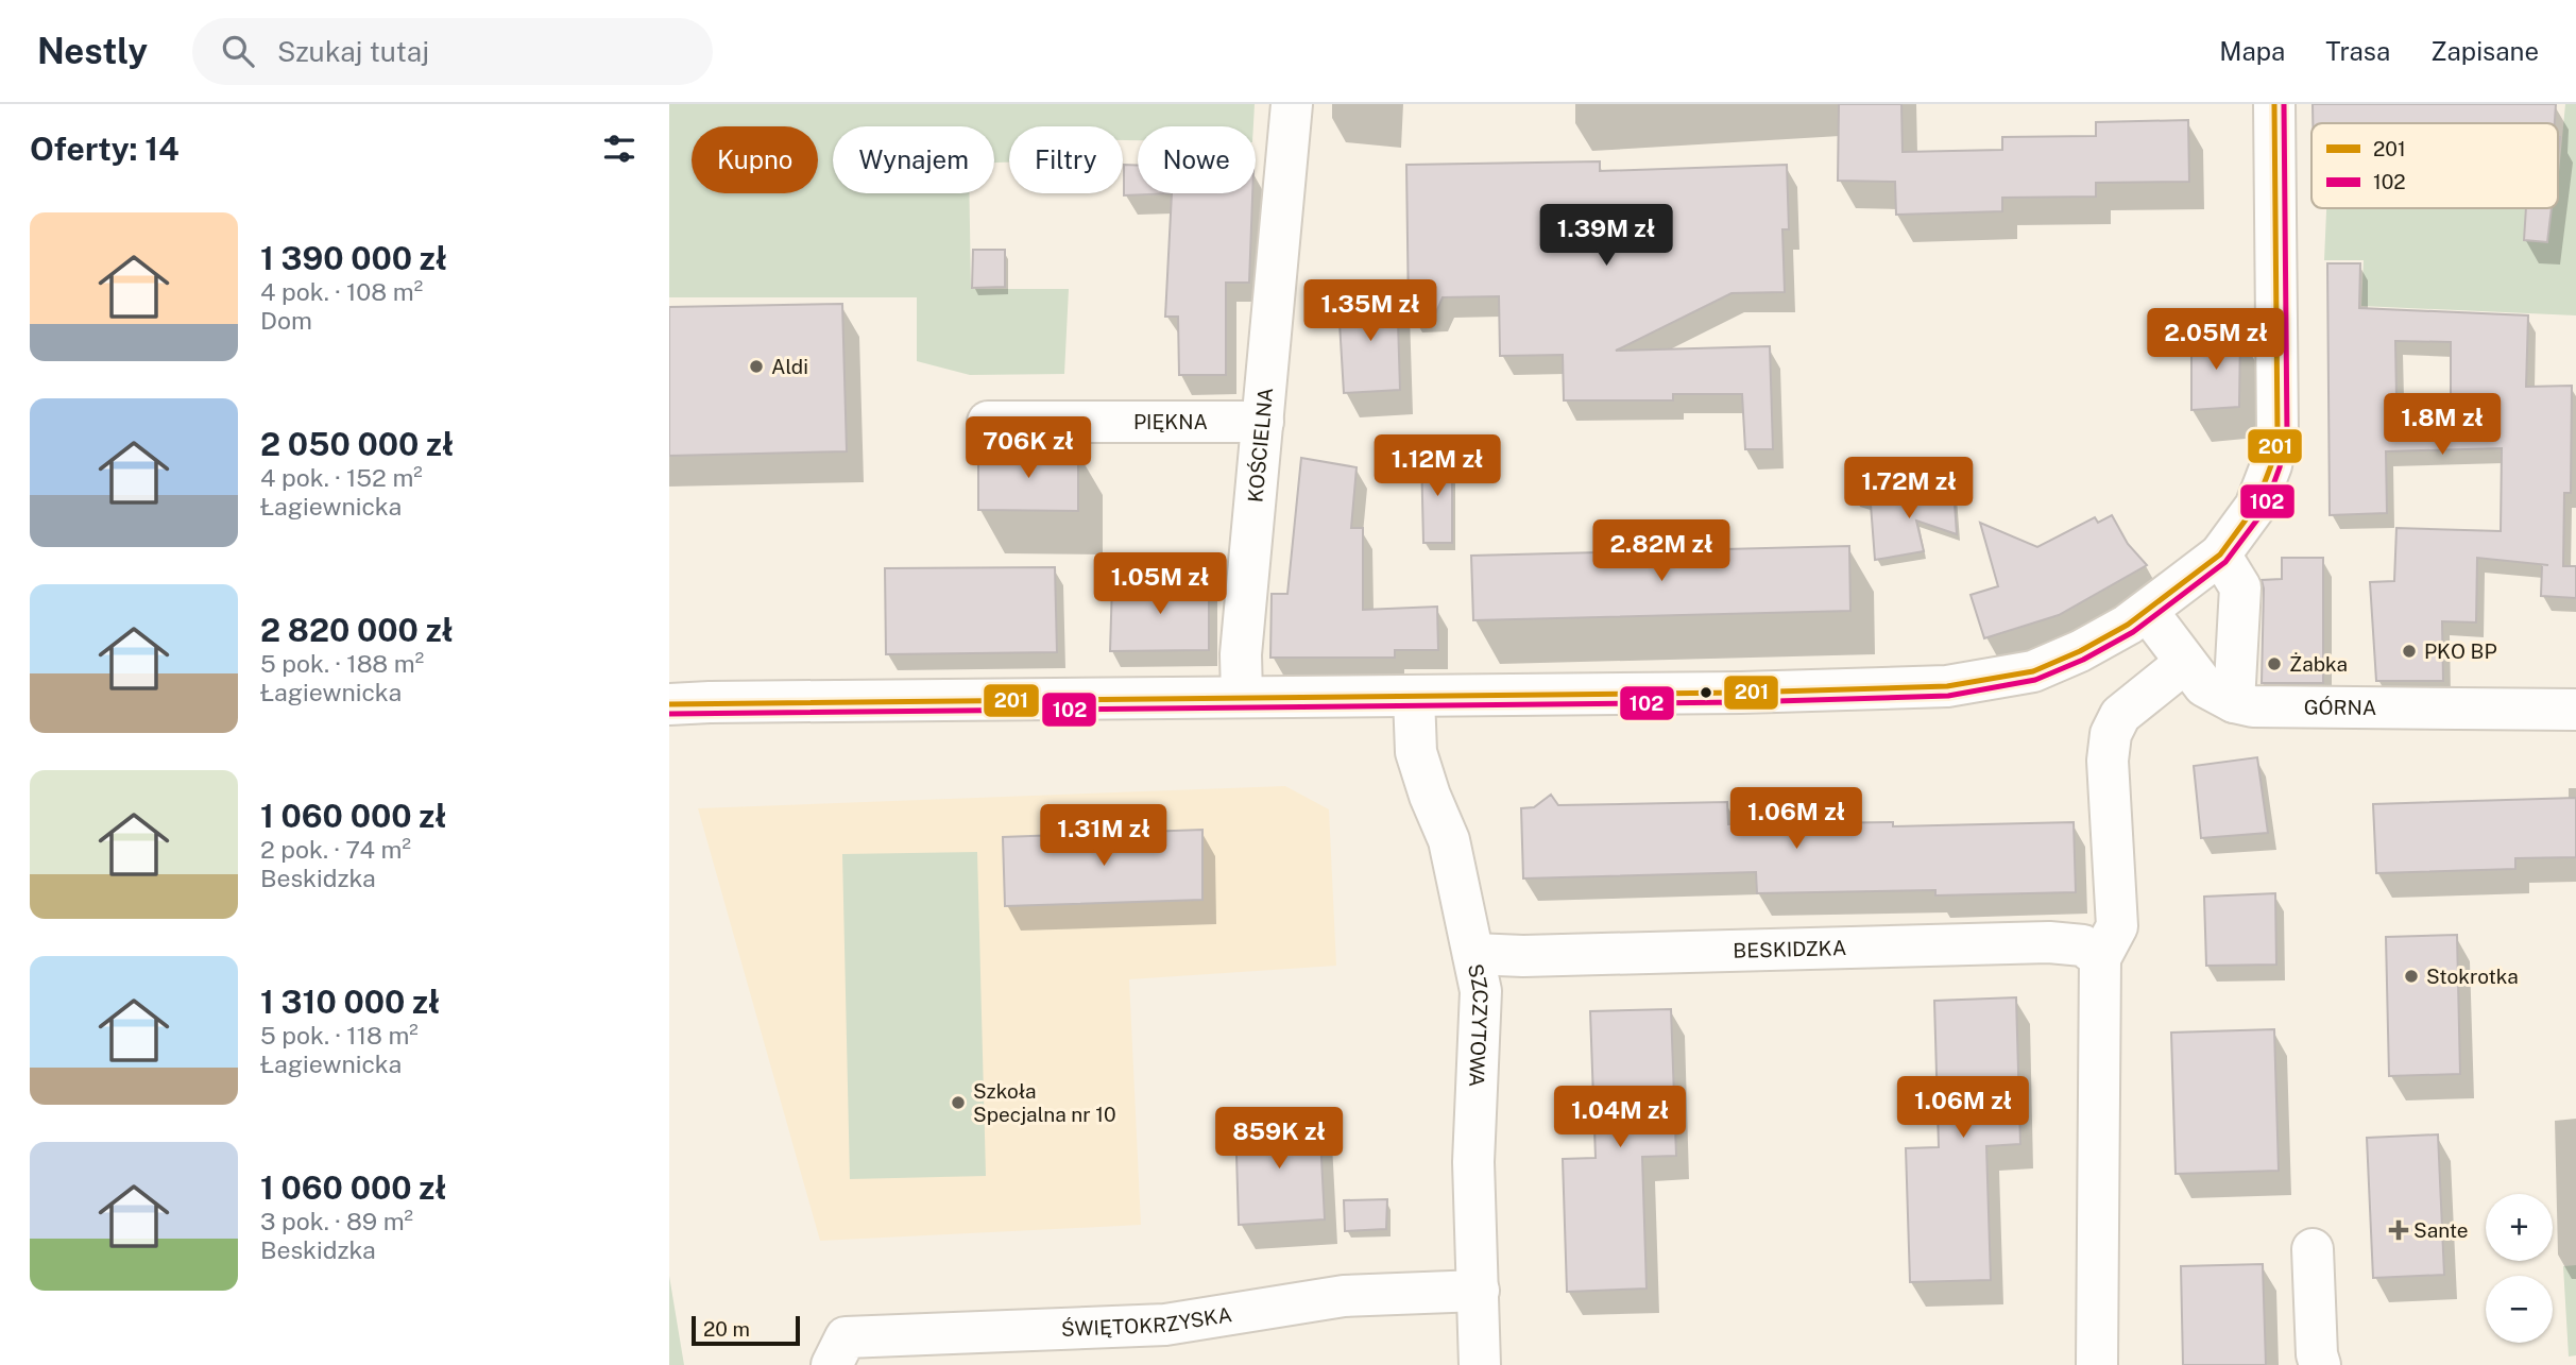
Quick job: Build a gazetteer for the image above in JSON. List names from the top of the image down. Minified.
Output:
{"streets":{"street":["PIĘKNA","KOŚCIELNA","GÓRNA","BESKIDZKA","SZCZYTOWA","ŚWIĘTOKRZYSKA"]},"crossings":[["PIĘKNA","KOŚCIELNA"],["BESKIDZKA","SZCZYTOWA"],["SZCZYTOWA","ŚWIĘTOKRZYSKA"]],"places":{"other":["Aldi","PKO BP","Żabka","Stokrotka","Szkoła Specjalna nr 10"],"health":["Sante"]},"lines":["transit line 201","transit line 102"],"legend":["201","102"],"scale_bar":"20 m","page":{"header":"Nestly","search":"Szukaj tutaj","nav":["Mapa","Trasa","Zapisane"],"heading":"Oferty: 14","chip":["Kupno","Wynajem","Filtry","Nowe"],"list":[{"name":"1 390 000 zł","note":"4 pok. · 108 m² · Dom"},{"name":"2 050 000 zł","note":"4 pok. · 152 m² · Łagiewnicka"},{"name":"2 820 000 zł","note":"5 pok. · 188 m² · Łagiewnicka"},{"name":"1 060 000 zł","note":"2 pok. · 74 m² · Beskidzka"},{"name":"1 310 000 zł","note":"5 pok. · 118 m² · Łagiewnicka"},{"name":"1 060 000 zł","note":"3 pok. · 89 m² · Beskidzka"}],"price":["1.39M zł","1.35M zł","2.05M zł","1.8M zł","706K zł","1.12M zł","1.72M zł","2.82M zł","1.05M zł","1.06M zł","1.31M zł","1.06M zł","1.04M zł","859K zł"],"map_buttons":["+","−"],"scale":"20 m"}}
